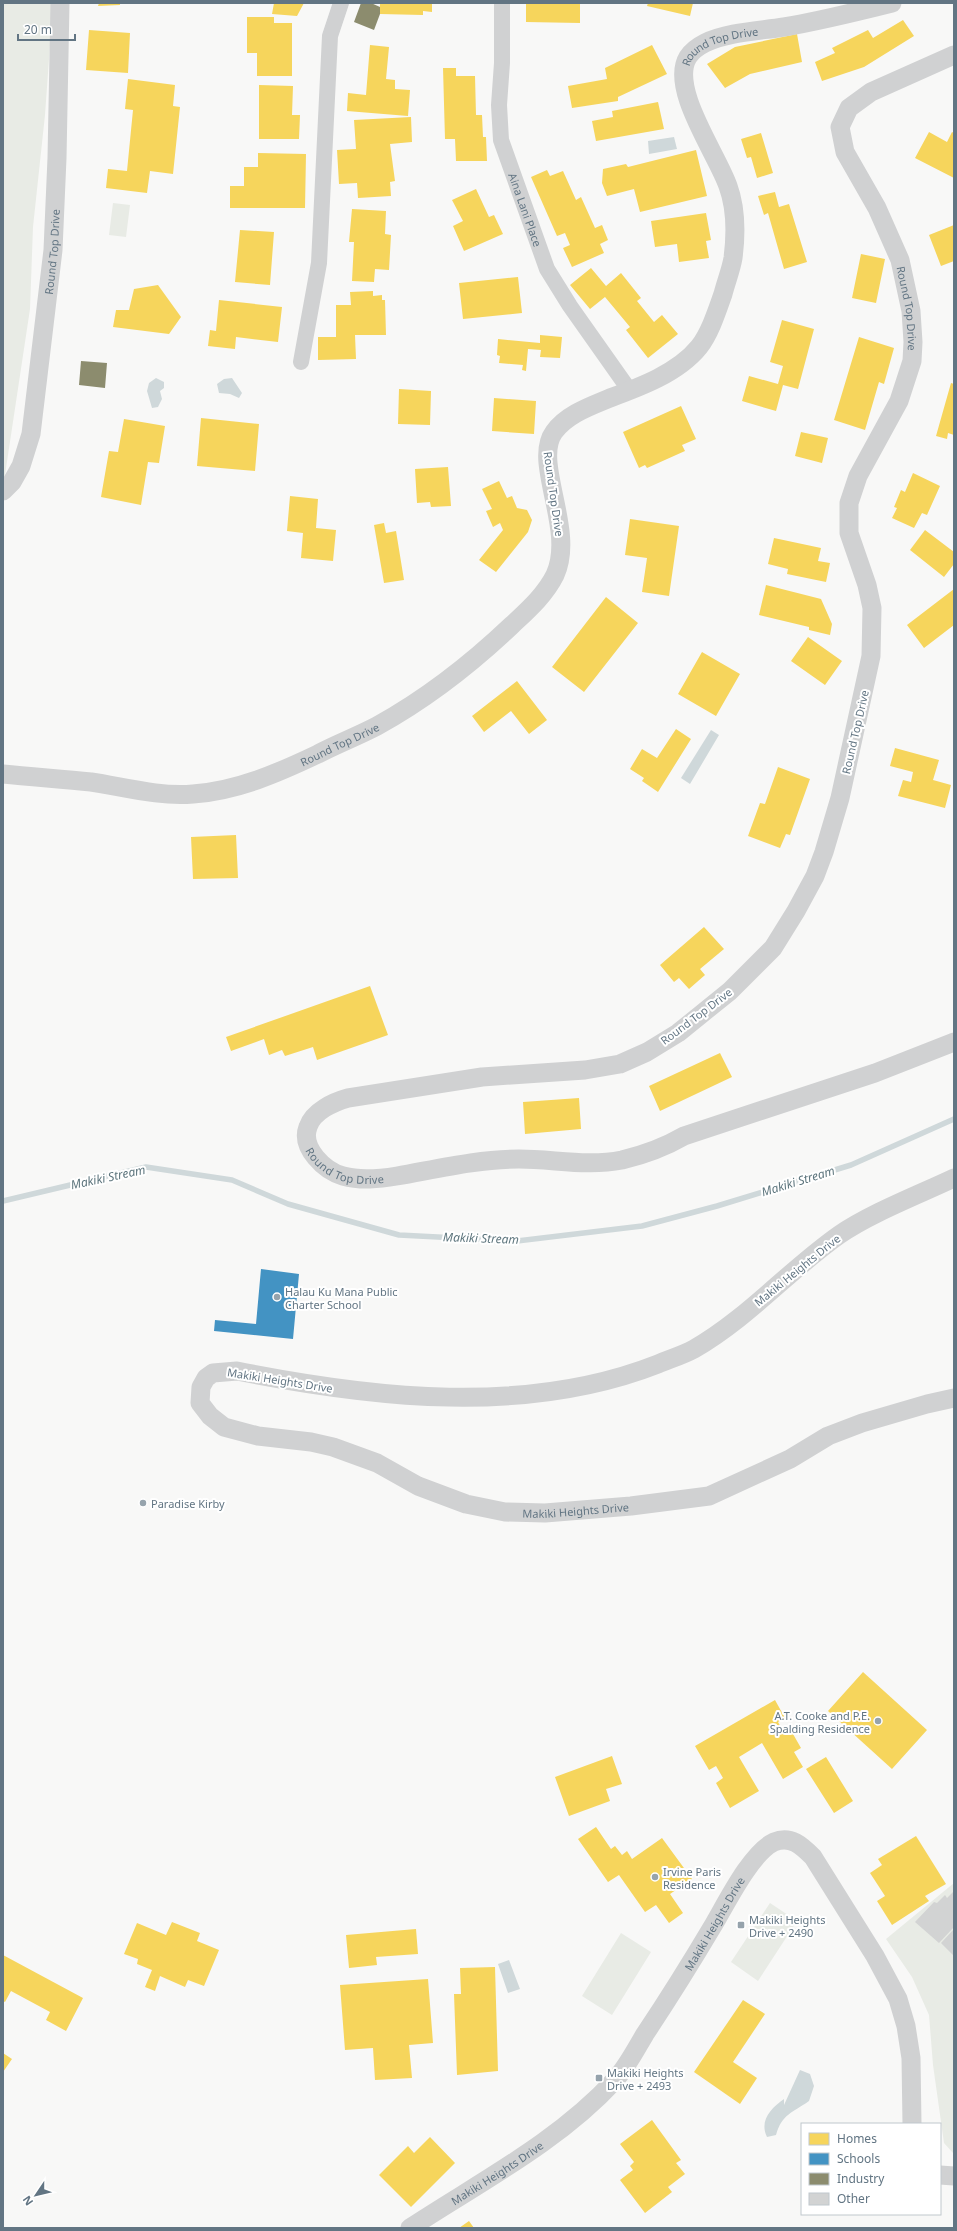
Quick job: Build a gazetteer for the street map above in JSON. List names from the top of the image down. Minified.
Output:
{"streets":{"street":["Round Top Drive","Aina Lani Place","Makiki Heights Drive"]},"crossings":[["Round Top Drive","Aina Lani Place"]],"water":["Makiki Stream"],"places":{"other":["Halau Ku Mana Public Charter School","Paradise Kirby","A.T. Cooke and P.E. Spalding Residence","Irvine Paris Residence"],"transit":["Makiki Heights Drive + 2490","Makiki Heights Drive + 2493"]},"legend":["Homes","Schools","Industry","Other"],"scale_bar":"20 m","north":"bottom left"}
